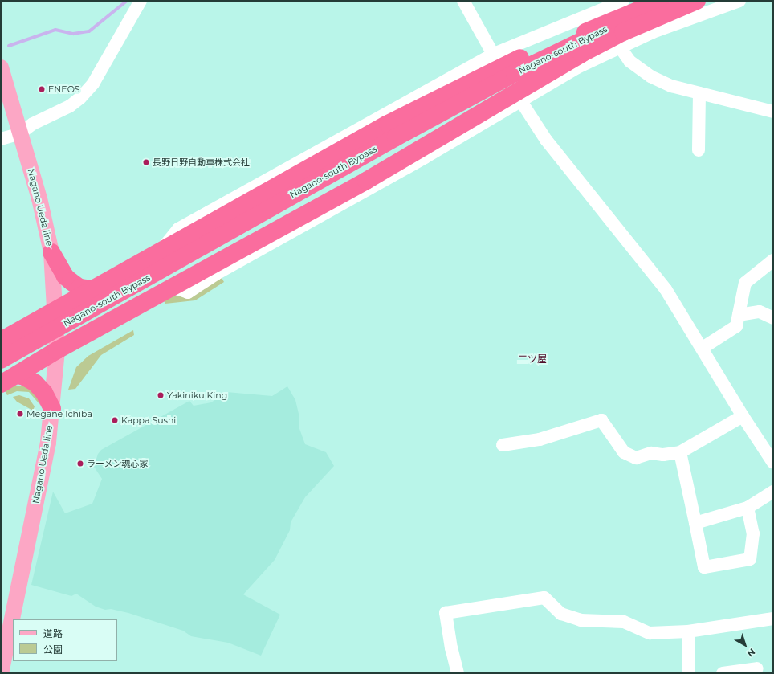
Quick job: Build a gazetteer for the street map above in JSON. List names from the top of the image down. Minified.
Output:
{"streets":{"highway":["Nagano-south Bypass"],"main road":["Nagano Ueda line"]},"districts":["二ツ屋"],"places":["ENEOS","長野日野自動車株式会社","Yakiniku King","Megane Ichiba","Kappa Sushi","ラーメン魂心家"],"legend":["道路","公園"],"north":"bottom right"}
